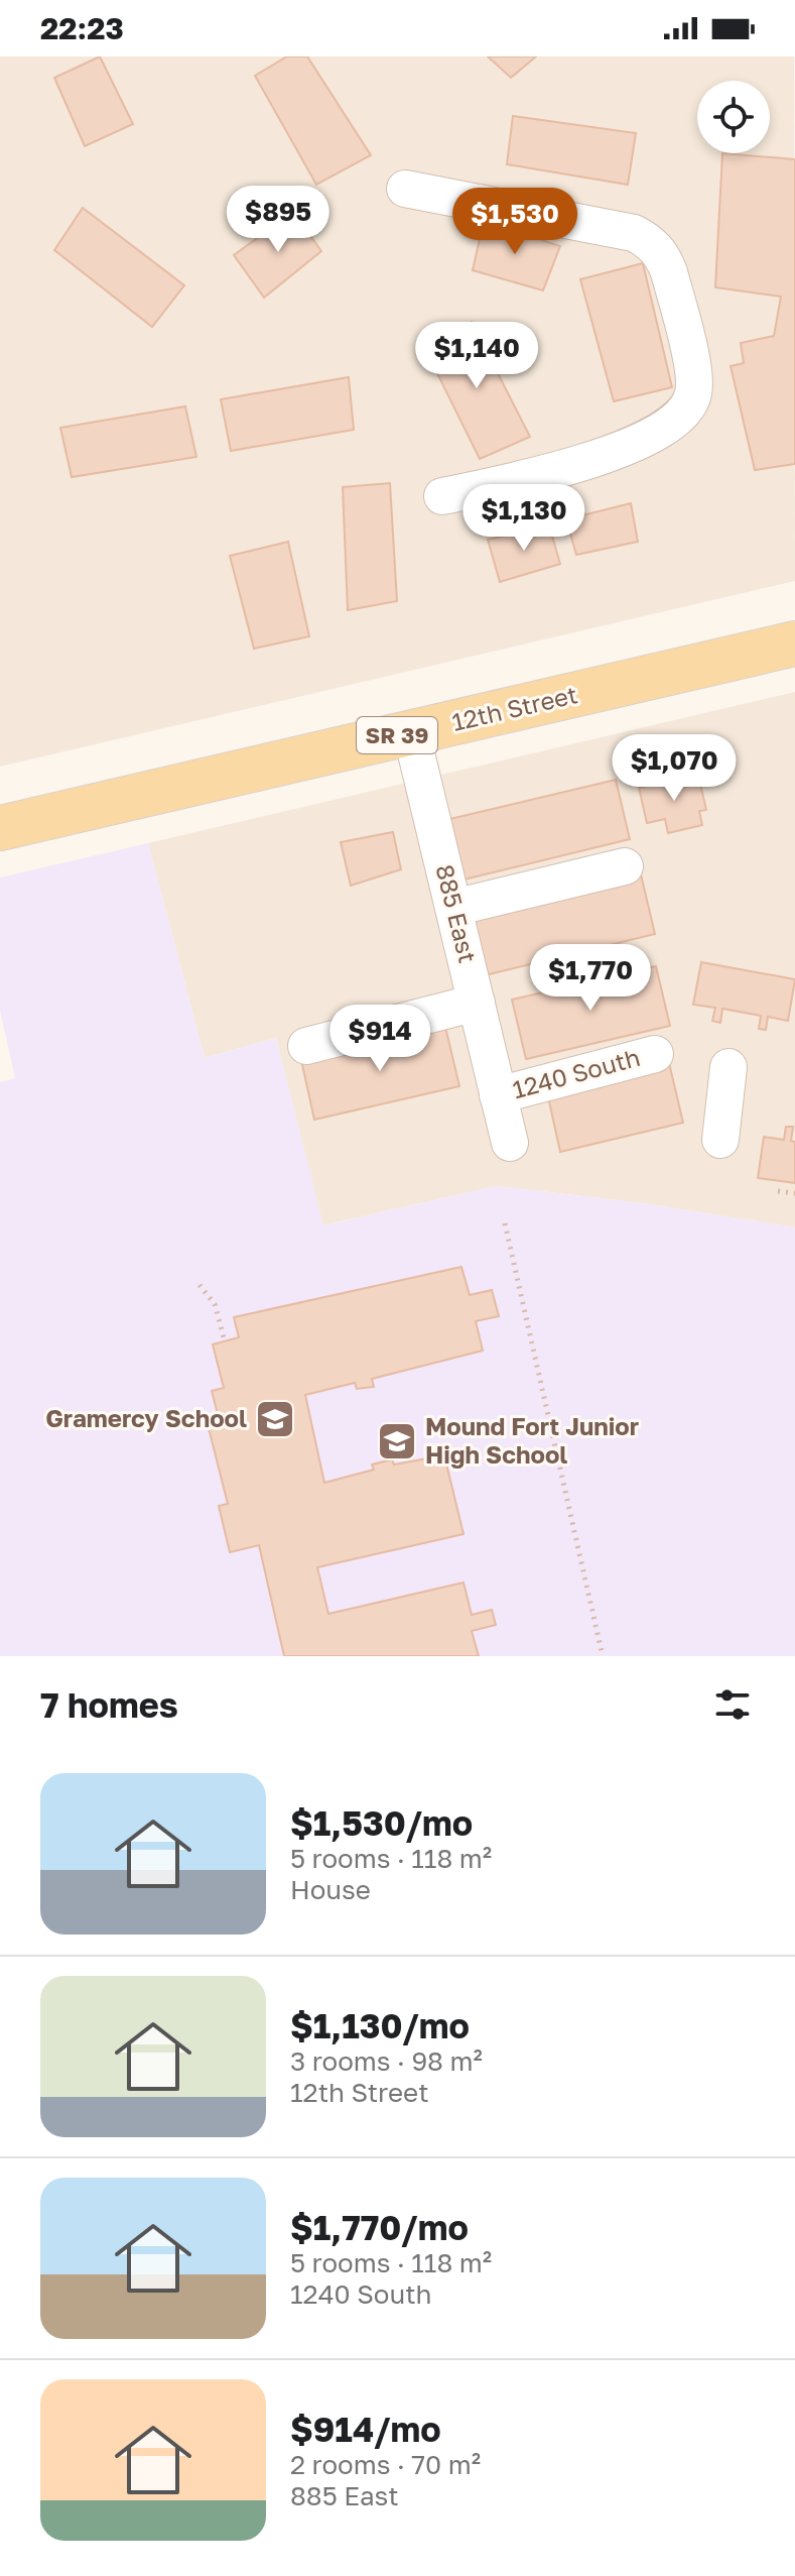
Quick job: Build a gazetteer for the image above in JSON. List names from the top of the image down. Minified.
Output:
{"streets":{"main road":["12th Street","SR 39"],"street":["885 East","1240 South"]},"crossings":[["12th Street","885 East"],["885 East","1240 South"]],"places":{"school or university":["Gramercy School","Mound Fort Junior High School"]},"page":{"status":"22:23","price":["$895","$1,530","$1,140","$1,130","$1,070","$1,770","$914"],"heading":"7 homes","list":[{"name":"$1,530/mo","note":"5 rooms · 118 m² · House"},{"name":"$1,130/mo","note":"3 rooms · 98 m² · 12th Street"},{"name":"$1,770/mo","note":"5 rooms · 118 m² · 1240 South"},{"name":"$914/mo","note":"2 rooms · 70 m² · 885 East"}]}}
